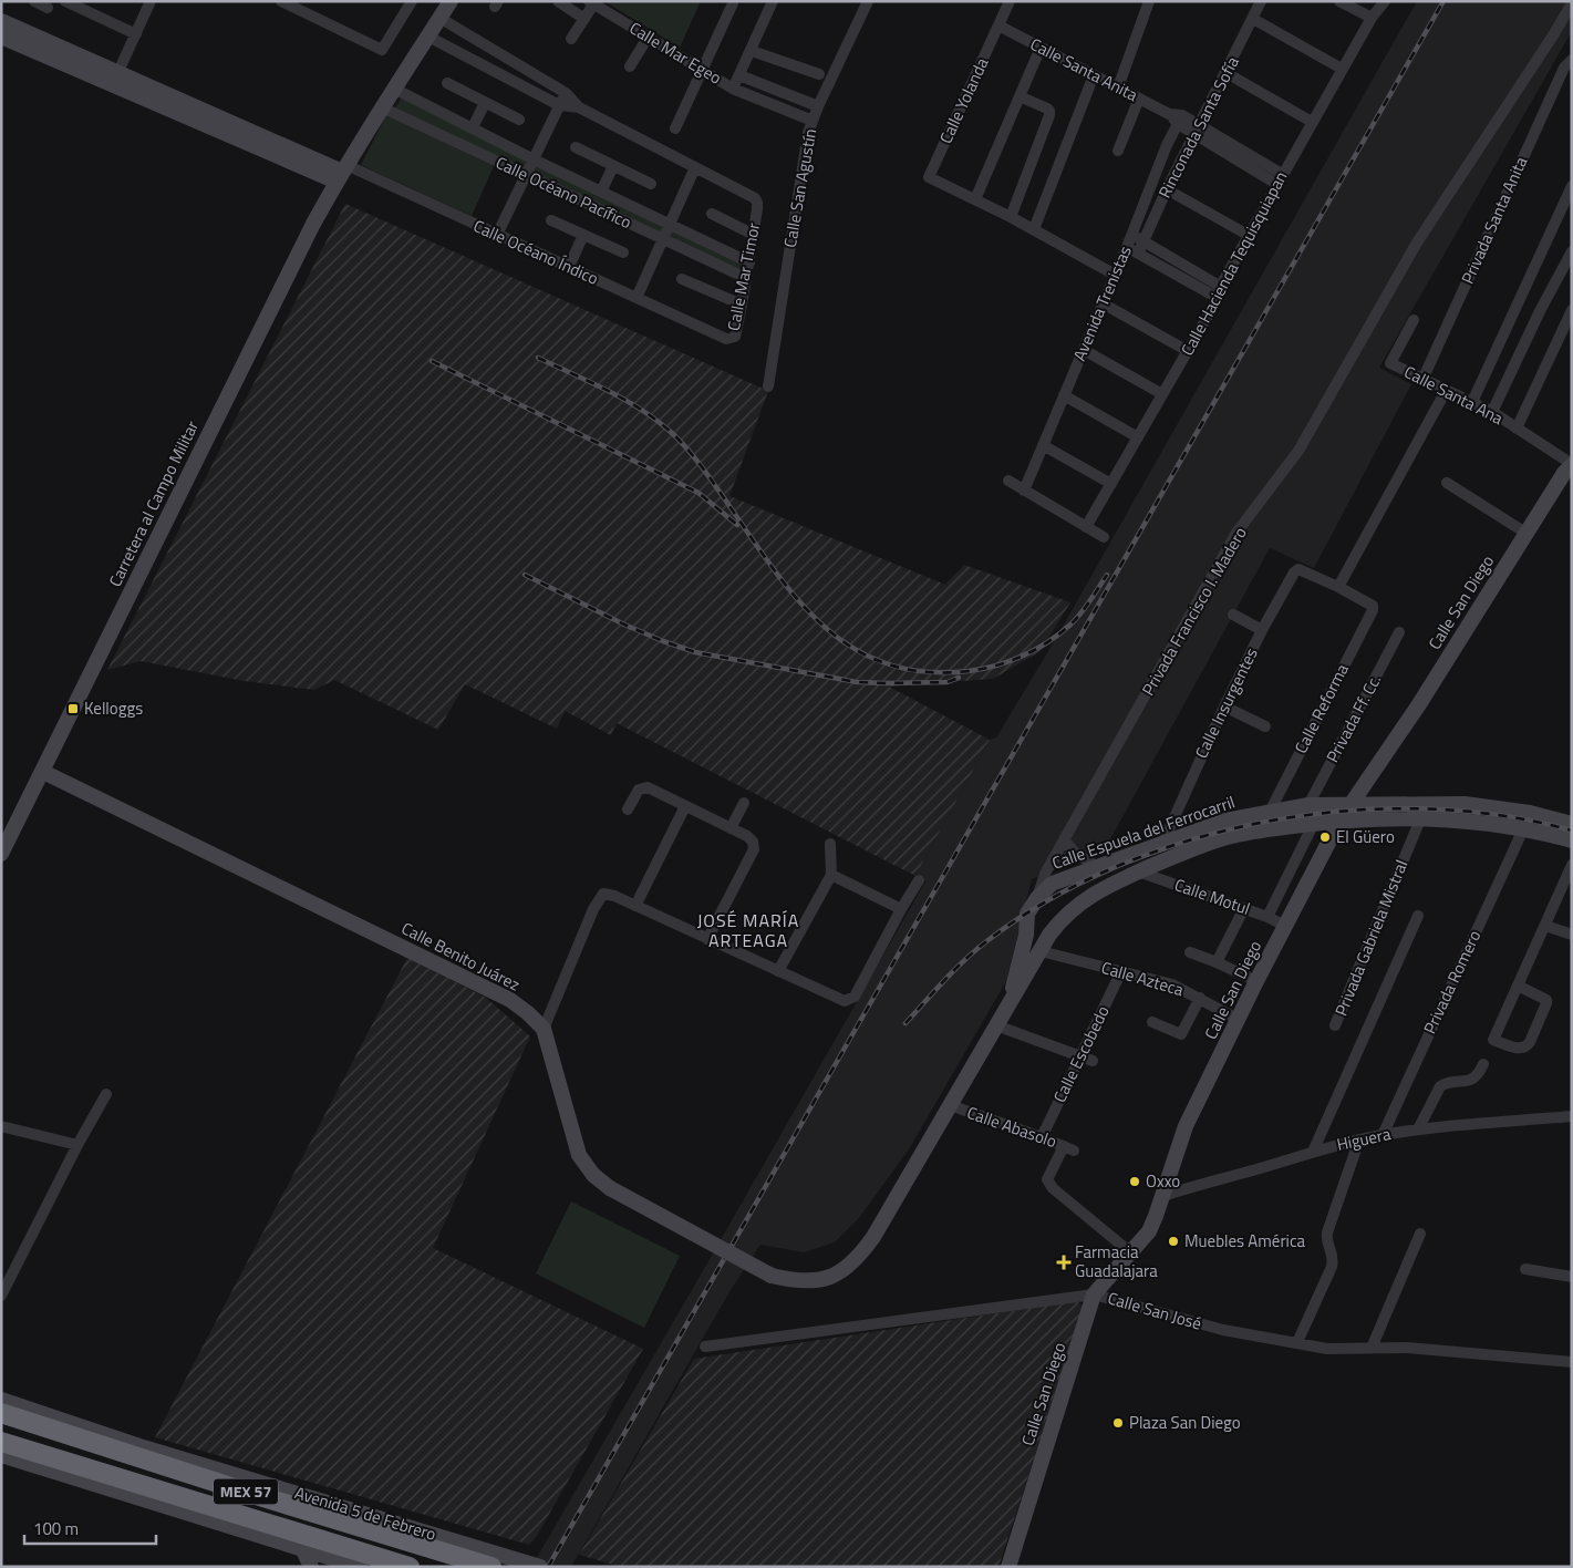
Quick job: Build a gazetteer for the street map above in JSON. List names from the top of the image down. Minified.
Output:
{"streets":{"highway":["MEX 57","Avenida 5 de Febrero"],"main road":["Carretera al Campo Militar","Calle San Diego","Calle Espuela del Ferrocarril","Calle Benito Juárez"],"street":["Calle Mar Egeo","Calle Santa Anita","Calle Yolanda","Rinconada Santa Sofía","Calle San Agustín","Calle Océano Pacífico","Privada Santa Anita","Calle Océano Índico","Calle Hacienda Tequisquiapan","Calle Mar Timor","Avenida Trenistas","Calle Santa Ana","Privada Francisco I. Madero","Calle Insurgentes","Calle Reforma","Privada Ff. Cc.","Calle Motul","Privada Gabriela Mistral","Calle Azteca","Privada Romero","Calle Escobedo","Calle Abasolo","Higuera","Calle San José"]},"crossings":[["Calle Mar Egeo","Calle San Agustín"],["Calle Santa Anita","Calle Yolanda"],["Calle Santa Anita","Rinconada Santa Sofía"],["Calle Santa Anita","Calle Hacienda Tequisquiapan"],["Calle Santa Anita","Avenida Trenistas"],["Calle Océano Pacífico","Calle Mar Timor"],["Calle Océano Pacífico","Carretera al Campo Militar"],["Privada Santa Anita","Calle Santa Ana"],["Calle Océano Índico","Calle Mar Timor"],["Calle Océano Índico","Carretera al Campo Militar"],["Calle Santa Ana","Calle San Diego"],["Carretera al Campo Militar","Calle Benito Juárez"],["Calle San Diego","Calle Espuela del Ferrocarril"],["Calle San Diego","Calle Motul"],["Calle San Diego","Calle Azteca"],["Calle San Diego","Calle Abasolo"],["Calle San Diego","Higuera"],["Calle San Diego","Calle San José"],["Privada Francisco I. Madero","Calle Espuela del Ferrocarril"],["Calle Insurgentes","Calle Reforma"],["Calle Insurgentes","Calle Espuela del Ferrocarril"],["Calle Reforma","Calle Espuela del Ferrocarril"],["Privada Ff. Cc.","Calle Espuela del Ferrocarril"],["Calle Espuela del Ferrocarril","Calle Motul"],["Calle Espuela del Ferrocarril","Privada Gabriela Mistral"],["Calle Espuela del Ferrocarril","Calle Benito Juárez"],["Calle Espuela del Ferrocarril","Calle Azteca"],["Calle Espuela del Ferrocarril","Privada Romero"],["Calle Espuela del Ferrocarril","Calle Abasolo"],["Calle Azteca","Calle Escobedo"],["Privada Romero","Higuera"],["Calle Escobedo","Calle Abasolo"]],"districts":["JOSÉ MARÍA ARTEAGA"],"places":{"transit":["Kelloggs"],"other":["El Güero","Oxxo","Muebles América","Plaza San Diego"],"health":["Farmacia Guadalajara"]},"scale_bar":"100 m"}
